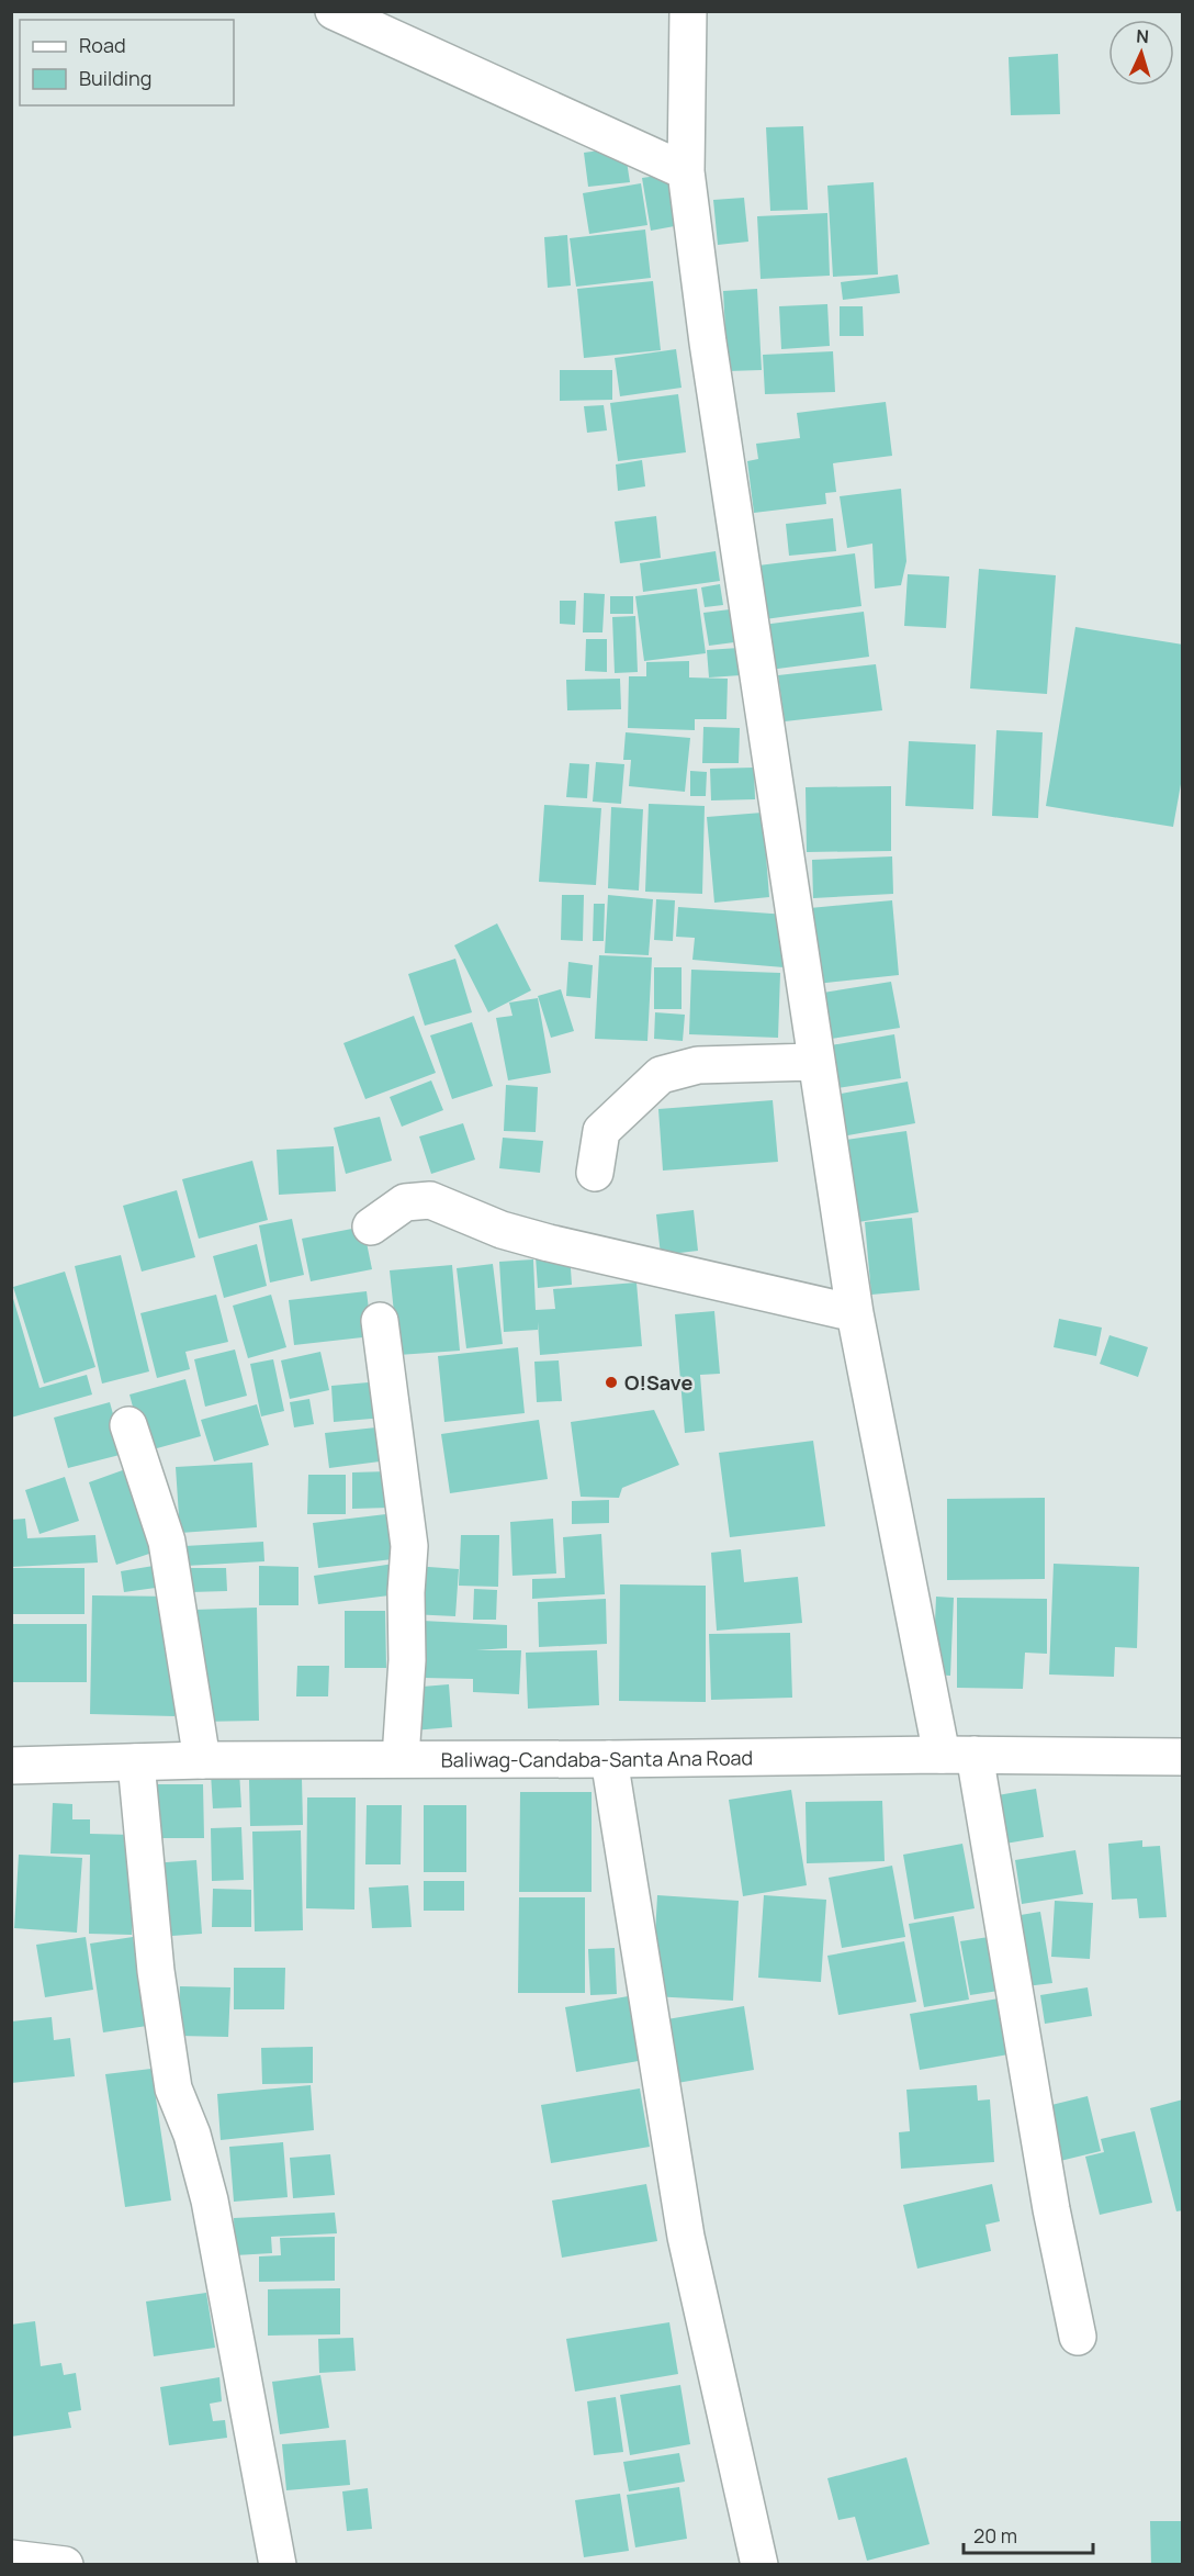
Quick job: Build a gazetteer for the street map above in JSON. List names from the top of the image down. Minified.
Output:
{"streets":{"street":["Baliwag-Candaba-Santa Ana Road"]},"places":["O!Save"],"legend":["Road","Building"],"scale_bar":"20 m","north":"top"}
